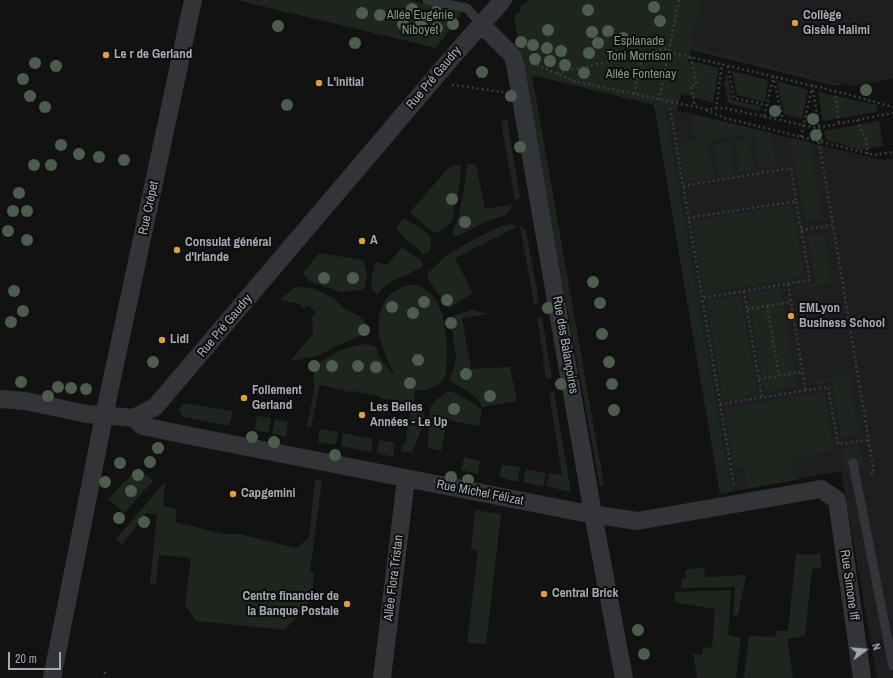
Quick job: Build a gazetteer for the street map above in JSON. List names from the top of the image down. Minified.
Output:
{"streets":{"street":["Rue Pré Gaudry","Rue Crépet","Rue des Balançoires","Rue Michel Félizat","Allée Flora Tristan","Rue Simone Iff"]},"crossings":[["Rue Pré Gaudry","Rue des Balançoires"],["Rue Pré Gaudry","Rue Michel Félizat"],["Rue des Balançoires","Rue Michel Félizat"],["Rue Michel Félizat","Allée Flora Tristan"],["Rue Michel Félizat","Rue Simone Iff"]],"parks":["Allée Eugénie Niboyet","Esplanade Toni Morrison","Allée Fontenay"],"places":["Collège Gisèle Halimi","Le r de Gerland","L'initial","A","Consulat général d'Irlande","EMLyon Business School","Lidl","Follement Gerland","Les Belles Années - Le Up","Capgemini","Central Brick","Centre financier de la Banque Postale"],"scale_bar":"20 m","north":"right"}
